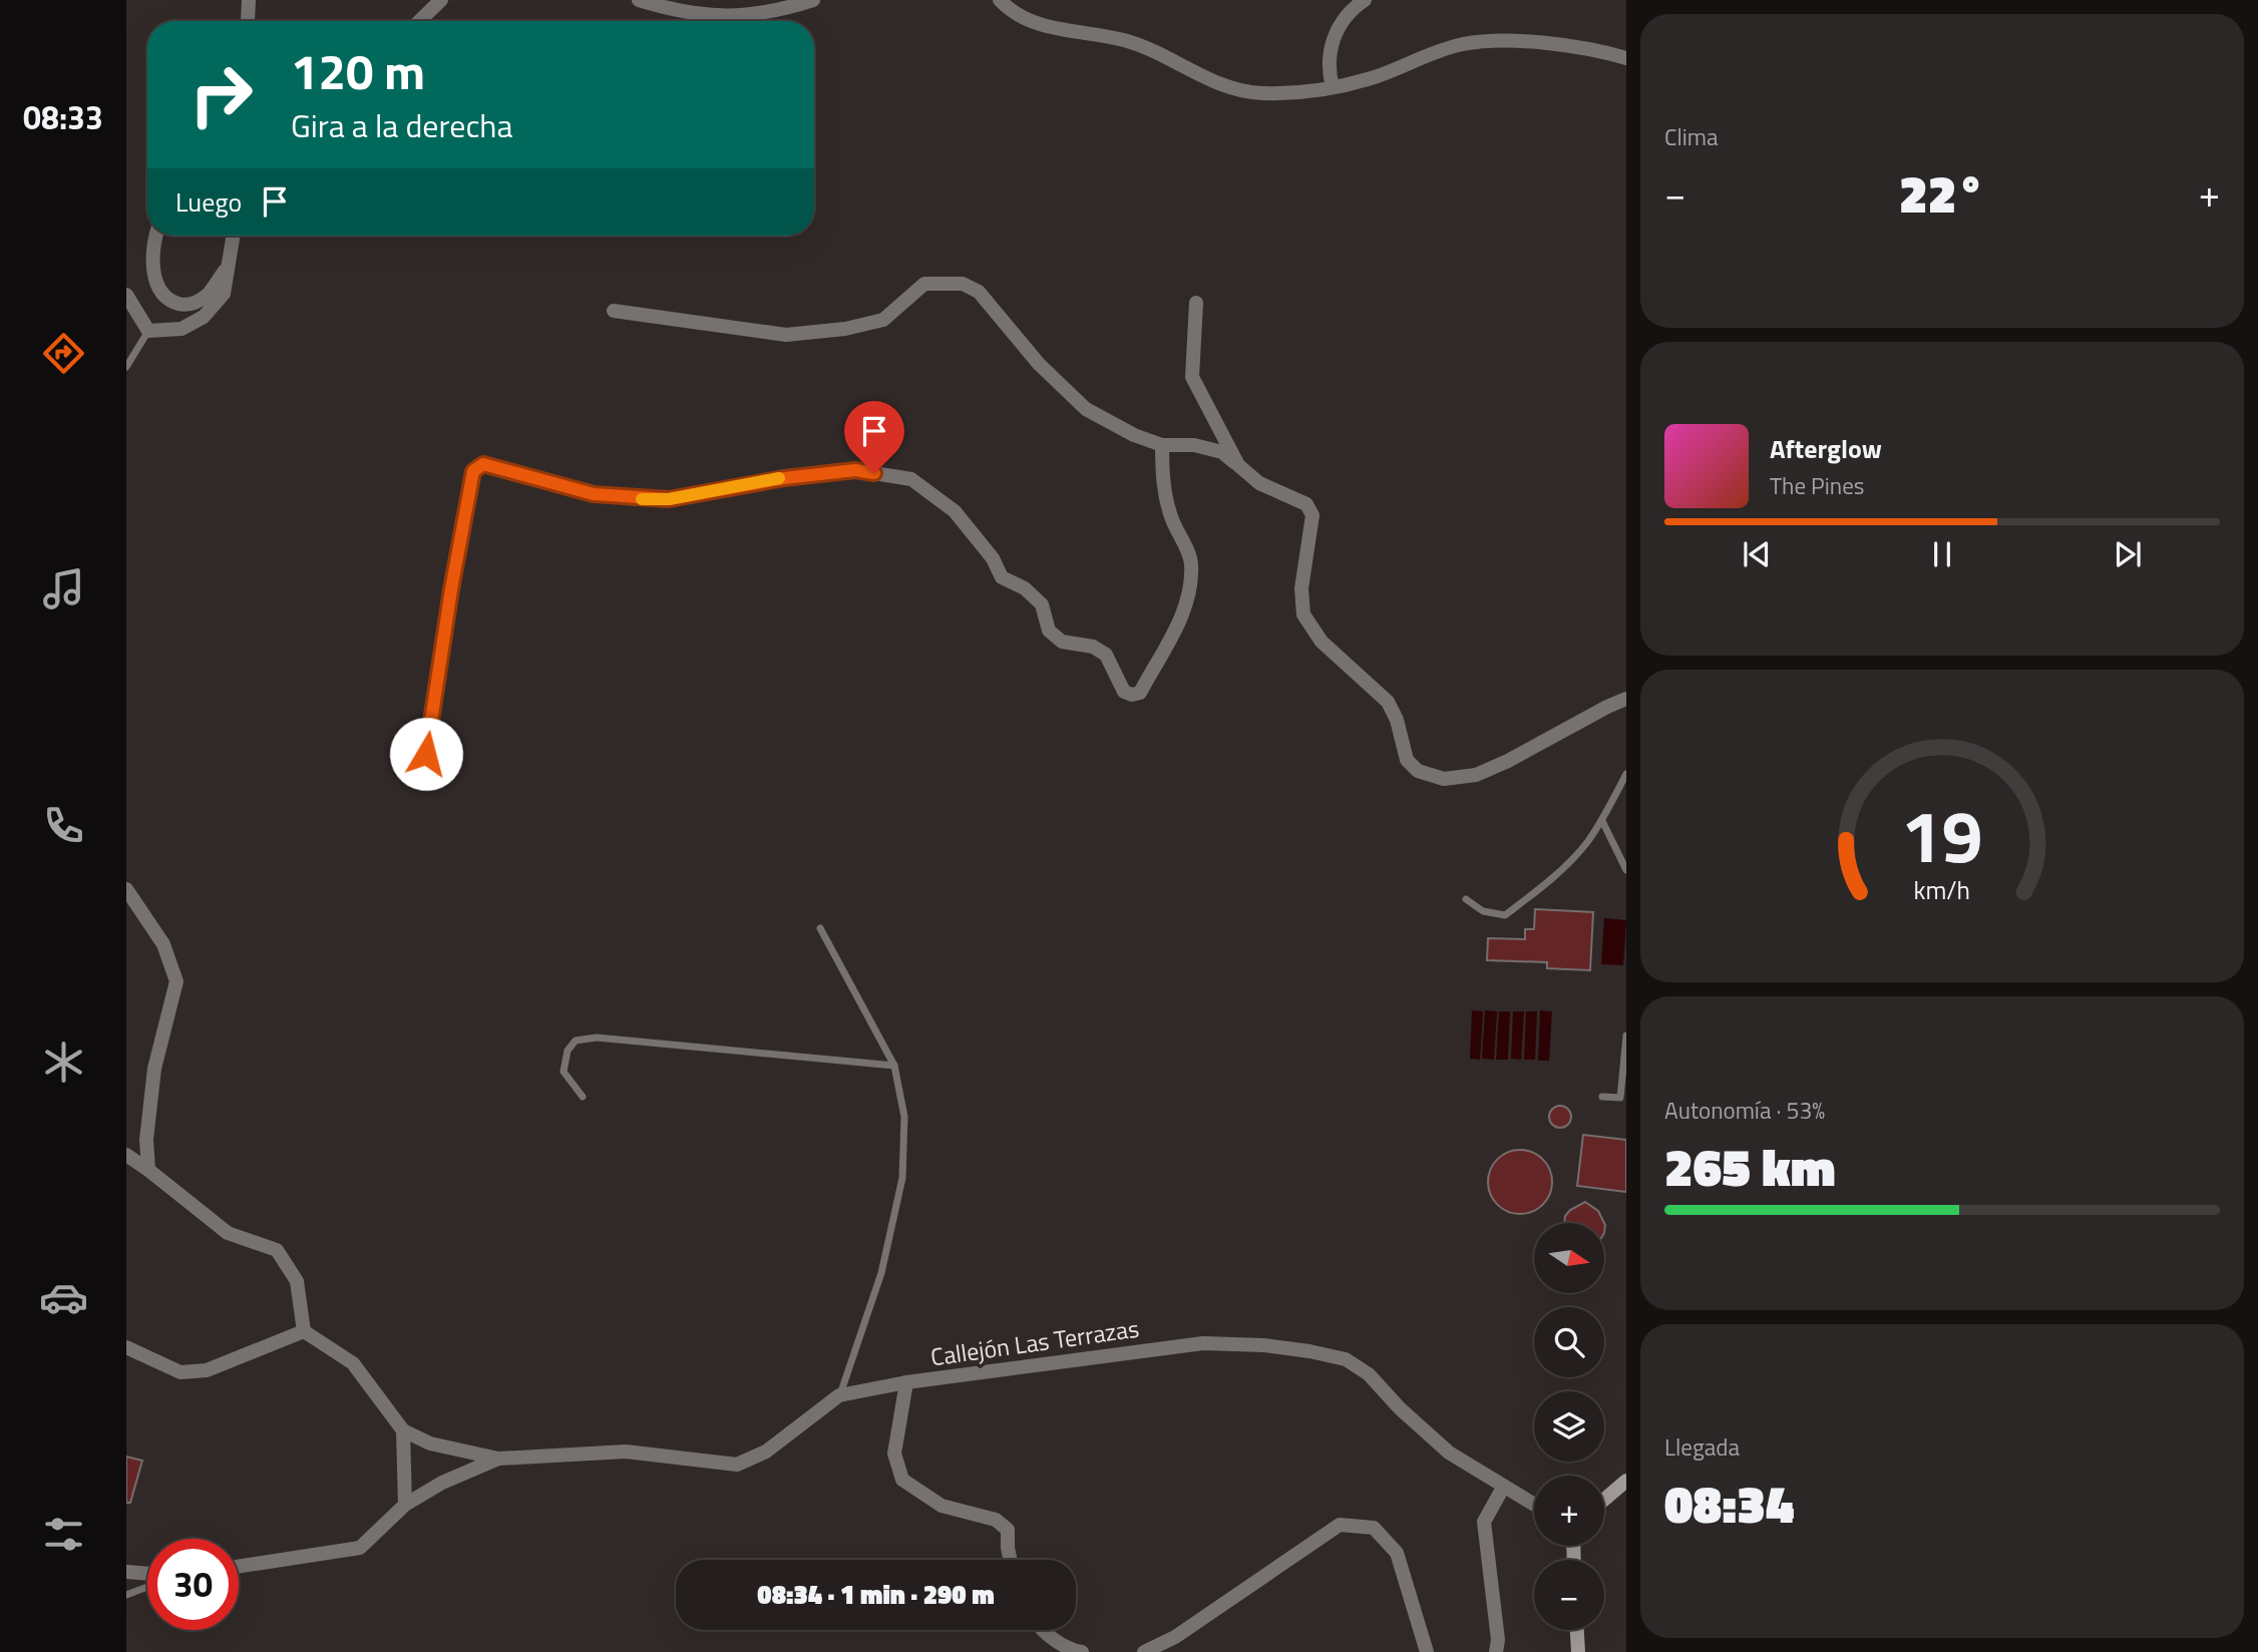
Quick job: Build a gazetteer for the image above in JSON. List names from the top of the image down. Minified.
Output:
{"streets":{"street":["Callejón Las Terrazas"]},"north":"right","page":{"tabs":"08:33","tile":["Clima",["Autonomía · 53%","265 km"],["Llegada","08:34"]],"turn":["120 m","Gira a la derecha"],"heat":["−","22°","+"],"then":"Luego","song":["Afterglow","The Pines"],"map_buttons":["+","−"],"limit":"30","trip":"08:34 · 1 min · 290 m","gauge":["19","km/h"]}}
